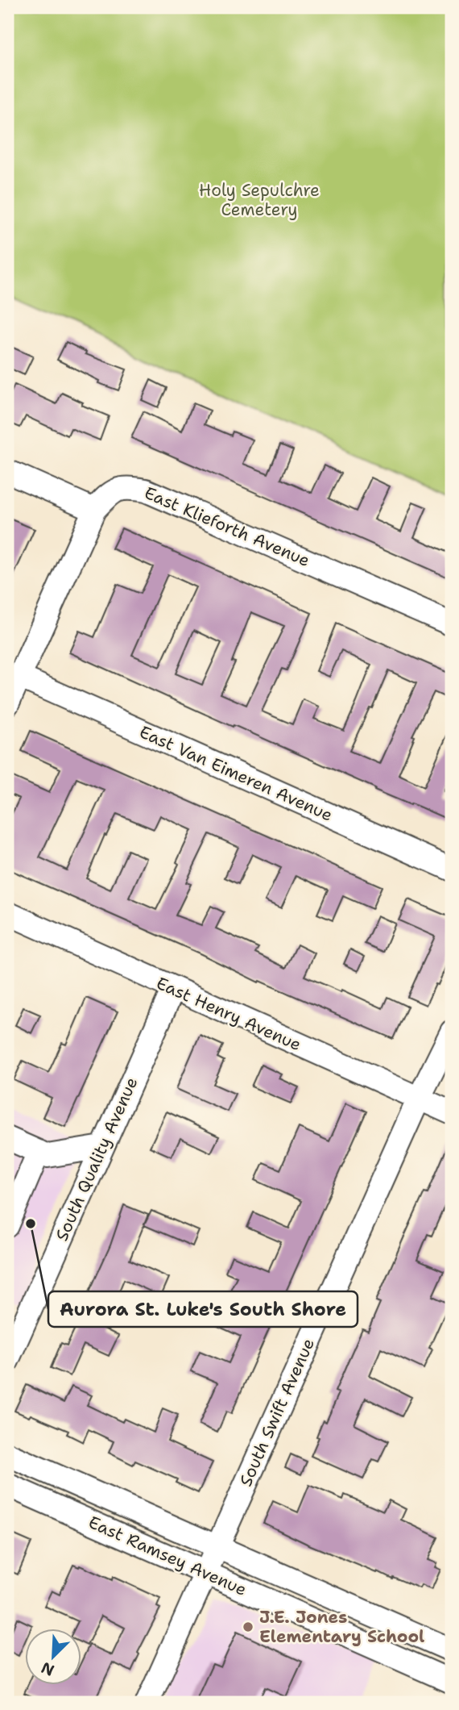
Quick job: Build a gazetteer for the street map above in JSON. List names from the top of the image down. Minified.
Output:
{"streets":{"street":["East Klieforth Avenue","East Van Eimeren Avenue","East Henry Avenue","South Quality Avenue","South Swift Avenue","East Ramsey Avenue"]},"crossings":[["East Henry Avenue","South Quality Avenue"],["East Henry Avenue","South Swift Avenue"],["South Swift Avenue","East Ramsey Avenue"]],"parks":["Holy Sepulchre Cemetery"],"places":["Aurora St. Luke's South Shore","J.E. Jones Elementary School"],"north":"bottom left"}
